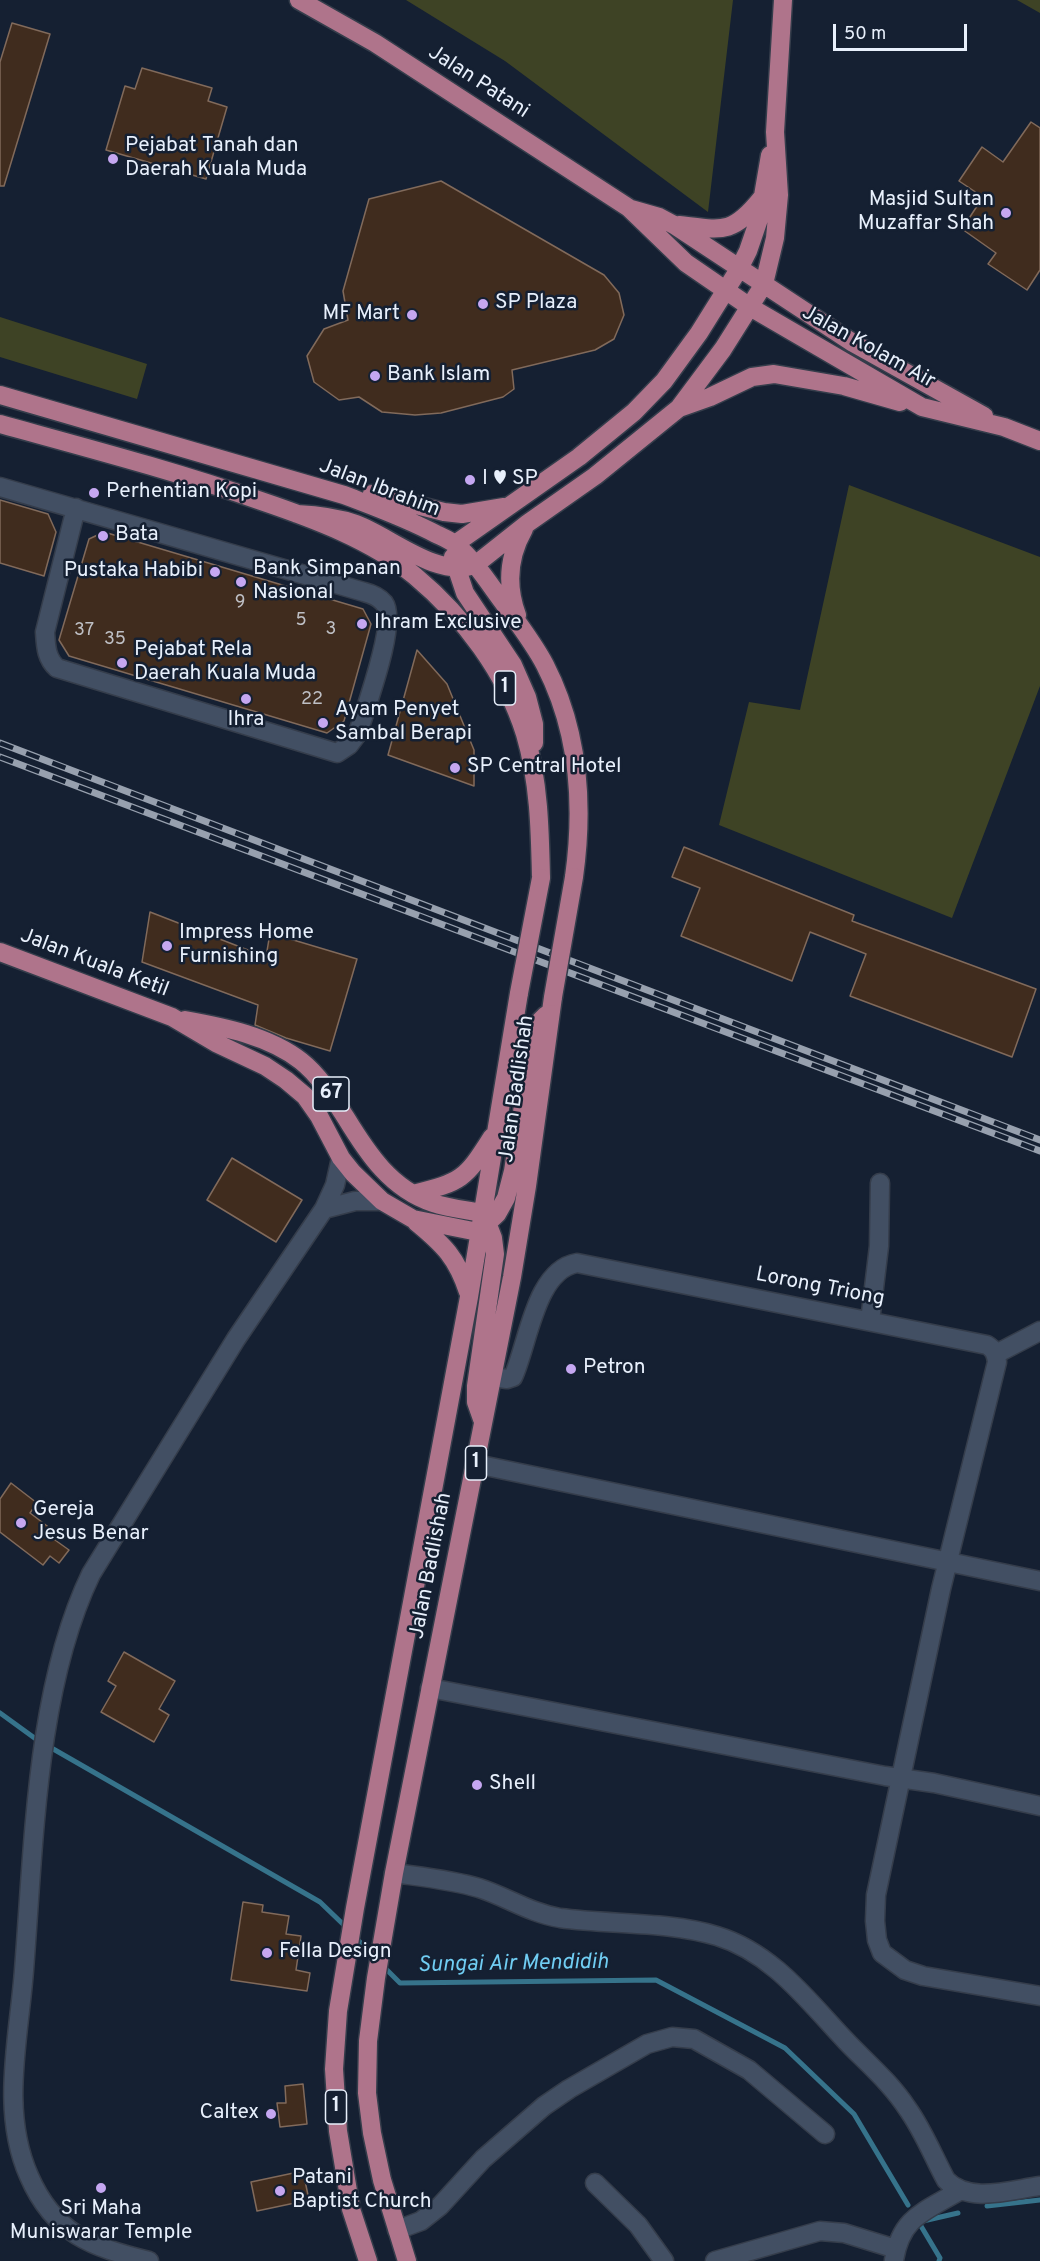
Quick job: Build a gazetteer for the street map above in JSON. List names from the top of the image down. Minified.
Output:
{"streets":{"main road":["Jalan Patani","Jalan Kolam Air","Jalan Ibrahim","1","Jalan Kuala Ketil","Jalan Badlishah","67"],"street":["Lorong Triong"]},"crossings":[["Jalan Patani","Jalan Kolam Air"],["Jalan Ibrahim","Jalan Badlishah"],["1","Jalan Badlishah"],["Jalan Kuala Ketil","Jalan Badlishah"],["Jalan Badlishah","Lorong Triong"]],"water":["Sungai Air Mendidih"],"places":["Pejabat Tanah dan Daerah Kuala Muda","Masjid Sultan Muzaffar Shah","SP Plaza","MF Mart","Bank Islam","I ♥ SP","Perhentian Kopi","Bata","Pustaka Habibi","Bank Simpanan Nasional","Ihram Exclusive","Pejabat Rela Daerah Kuala Muda","Ihra","Ayam Penyet Sambal Berapi","SP Central Hotel","Impress Home Furnishing","Petron","Gereja Jesus Benar","Shell","Fella Design","Caltex","Sri Maha Muniswarar Temple","Patani Baptist Church"],"house_numbers":["9","5","3","37","35","22"],"scale_bar":"50 m"}
